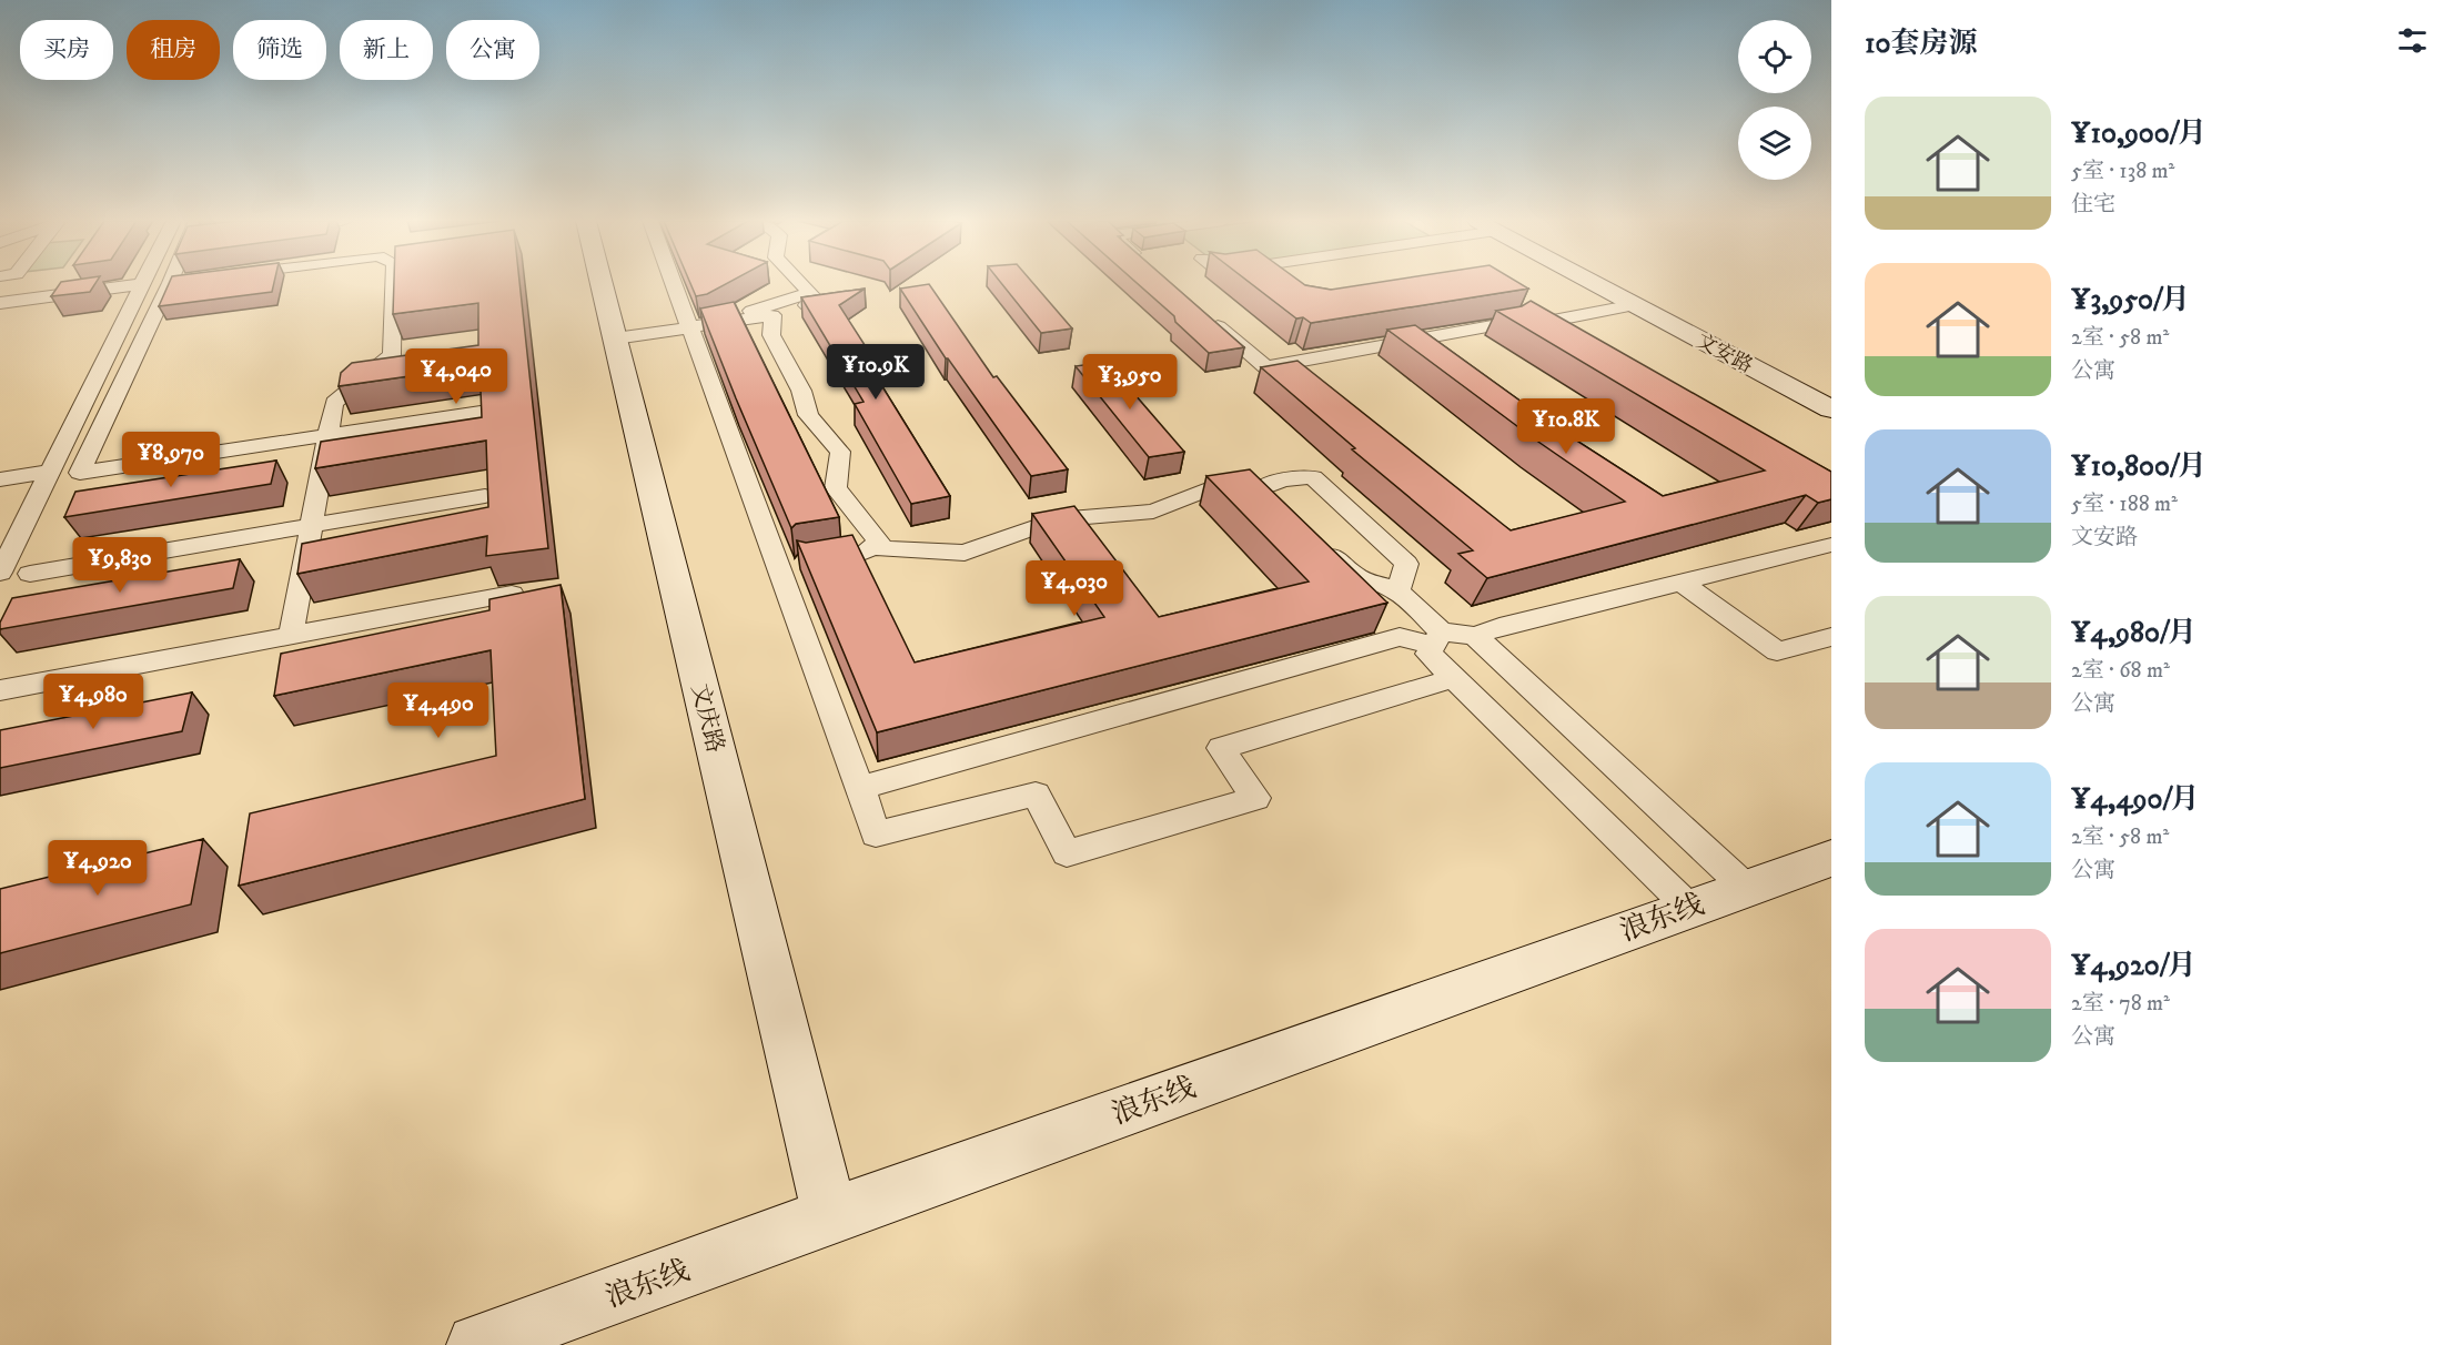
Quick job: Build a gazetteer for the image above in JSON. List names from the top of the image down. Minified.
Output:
{"streets":{"main road":["文安路","文庆路","浪东线"]},"crossings":[["文庆路","浪东线"]],"page":{"heading":"10套房源","chip":["买房","租房","筛选","新上","公寓"],"list":[{"name":"¥10,900/月","note":"5室 · 138 m² · 住宅"},{"name":"¥3,950/月","note":"2室 · 58 m² · 公寓"},{"name":"¥10,800/月","note":"5室 · 188 m² · 文安路"},{"name":"¥4,980/月","note":"2室 · 68 m² · 公寓"},{"name":"¥4,490/月","note":"2室 · 58 m² · 公寓"},{"name":"¥4,920/月","note":"2室 · 78 m² · 公寓"}],"price":["¥10.9K","¥4,040","¥3,950","¥10.8K","¥8,970","¥9,830","¥4,030","¥4,980","¥4,490","¥4,920"]}}
